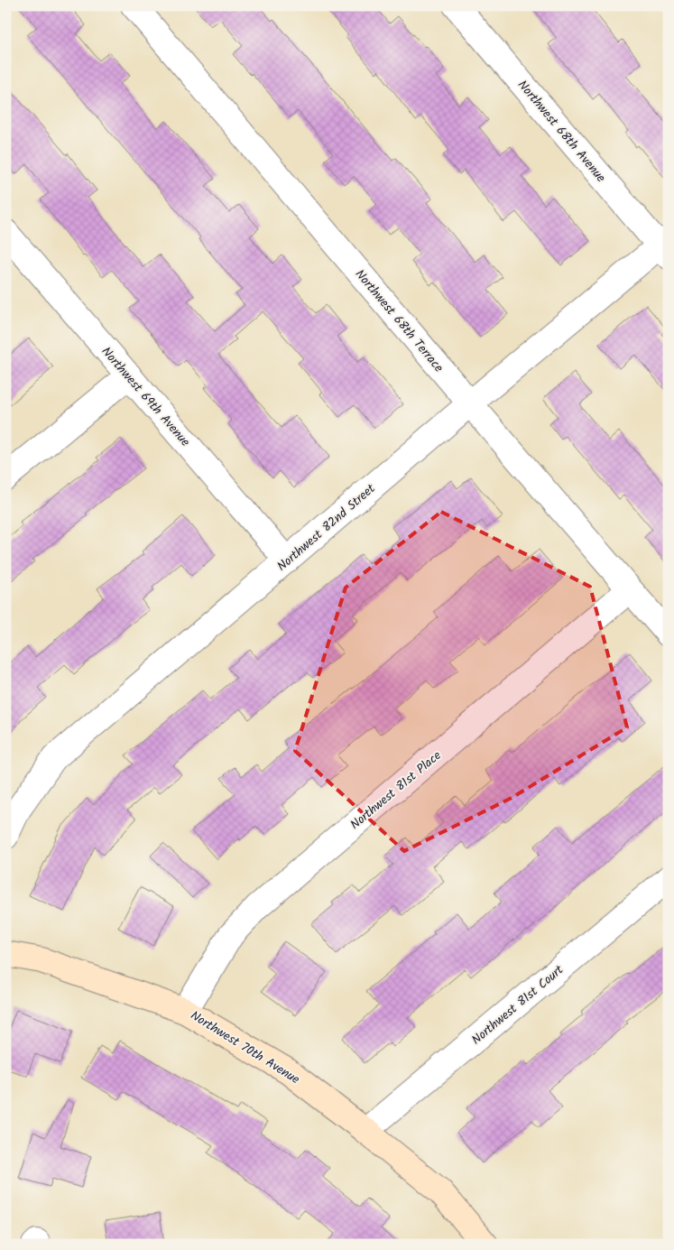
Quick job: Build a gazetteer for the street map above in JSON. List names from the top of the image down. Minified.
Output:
{"streets":{"street":["Northwest 68th Avenue","Northwest 68th Terrace","Northwest 69th Avenue","Northwest 82nd Street","Northwest 81st Place","Northwest 81st Court","Northwest 70th Avenue"]},"crossings":[["Northwest 68th Avenue","Northwest 82nd Street"],["Northwest 68th Terrace","Northwest 82nd Street"],["Northwest 68th Terrace","Northwest 81st Place"],["Northwest 69th Avenue","Northwest 82nd Street"],["Northwest 81st Place","Northwest 70th Avenue"],["Northwest 81st Court","Northwest 70th Avenue"]]}
